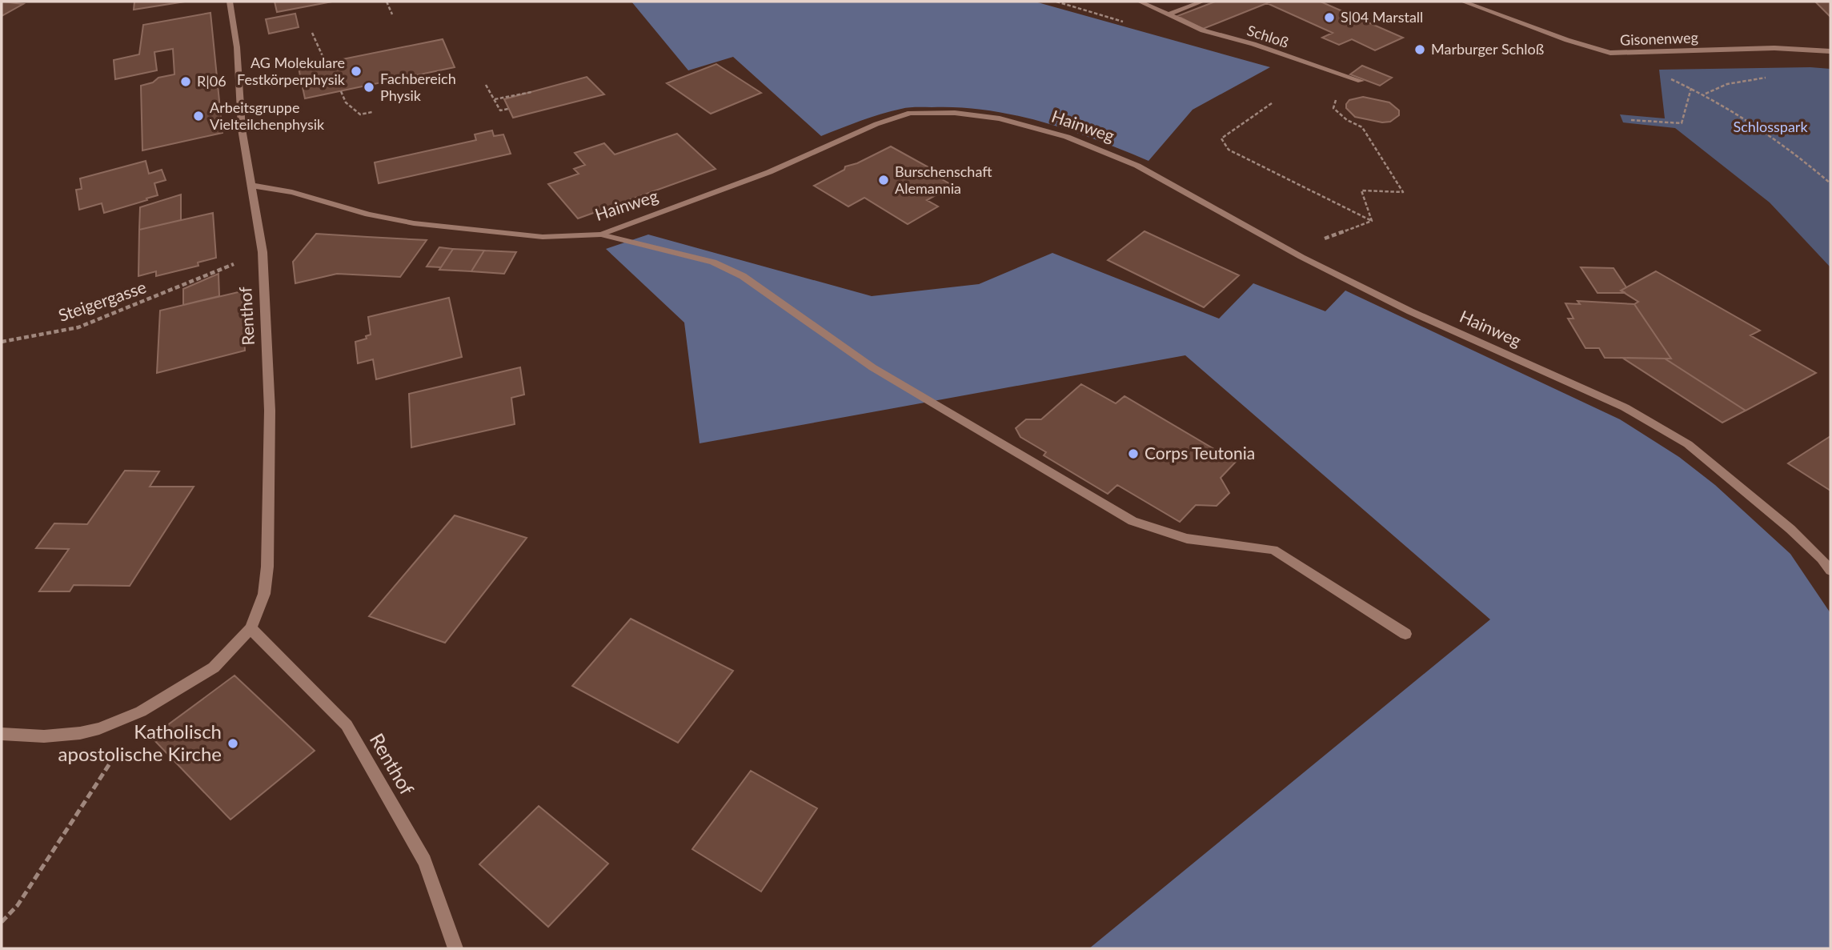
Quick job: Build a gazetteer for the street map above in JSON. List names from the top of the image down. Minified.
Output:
{"streets":{"street":["Schloß","Gisonenweg","Hainweg","Renthof"],"path":["Steigergasse"]},"crossings":[["Hainweg","Renthof"],["Steigergasse","Renthof"]],"parks":["Schlosspark"],"places":["S|04 Marstall","Marburger Schloß","AG Molekulare Festkörperphysik","R|06","Fachbereich Physik","Arbeitsgruppe Vielteilchenphysik","Burschenschaft Alemannia","Corps Teutonia","Katholisch apostolische Kirche"]}
